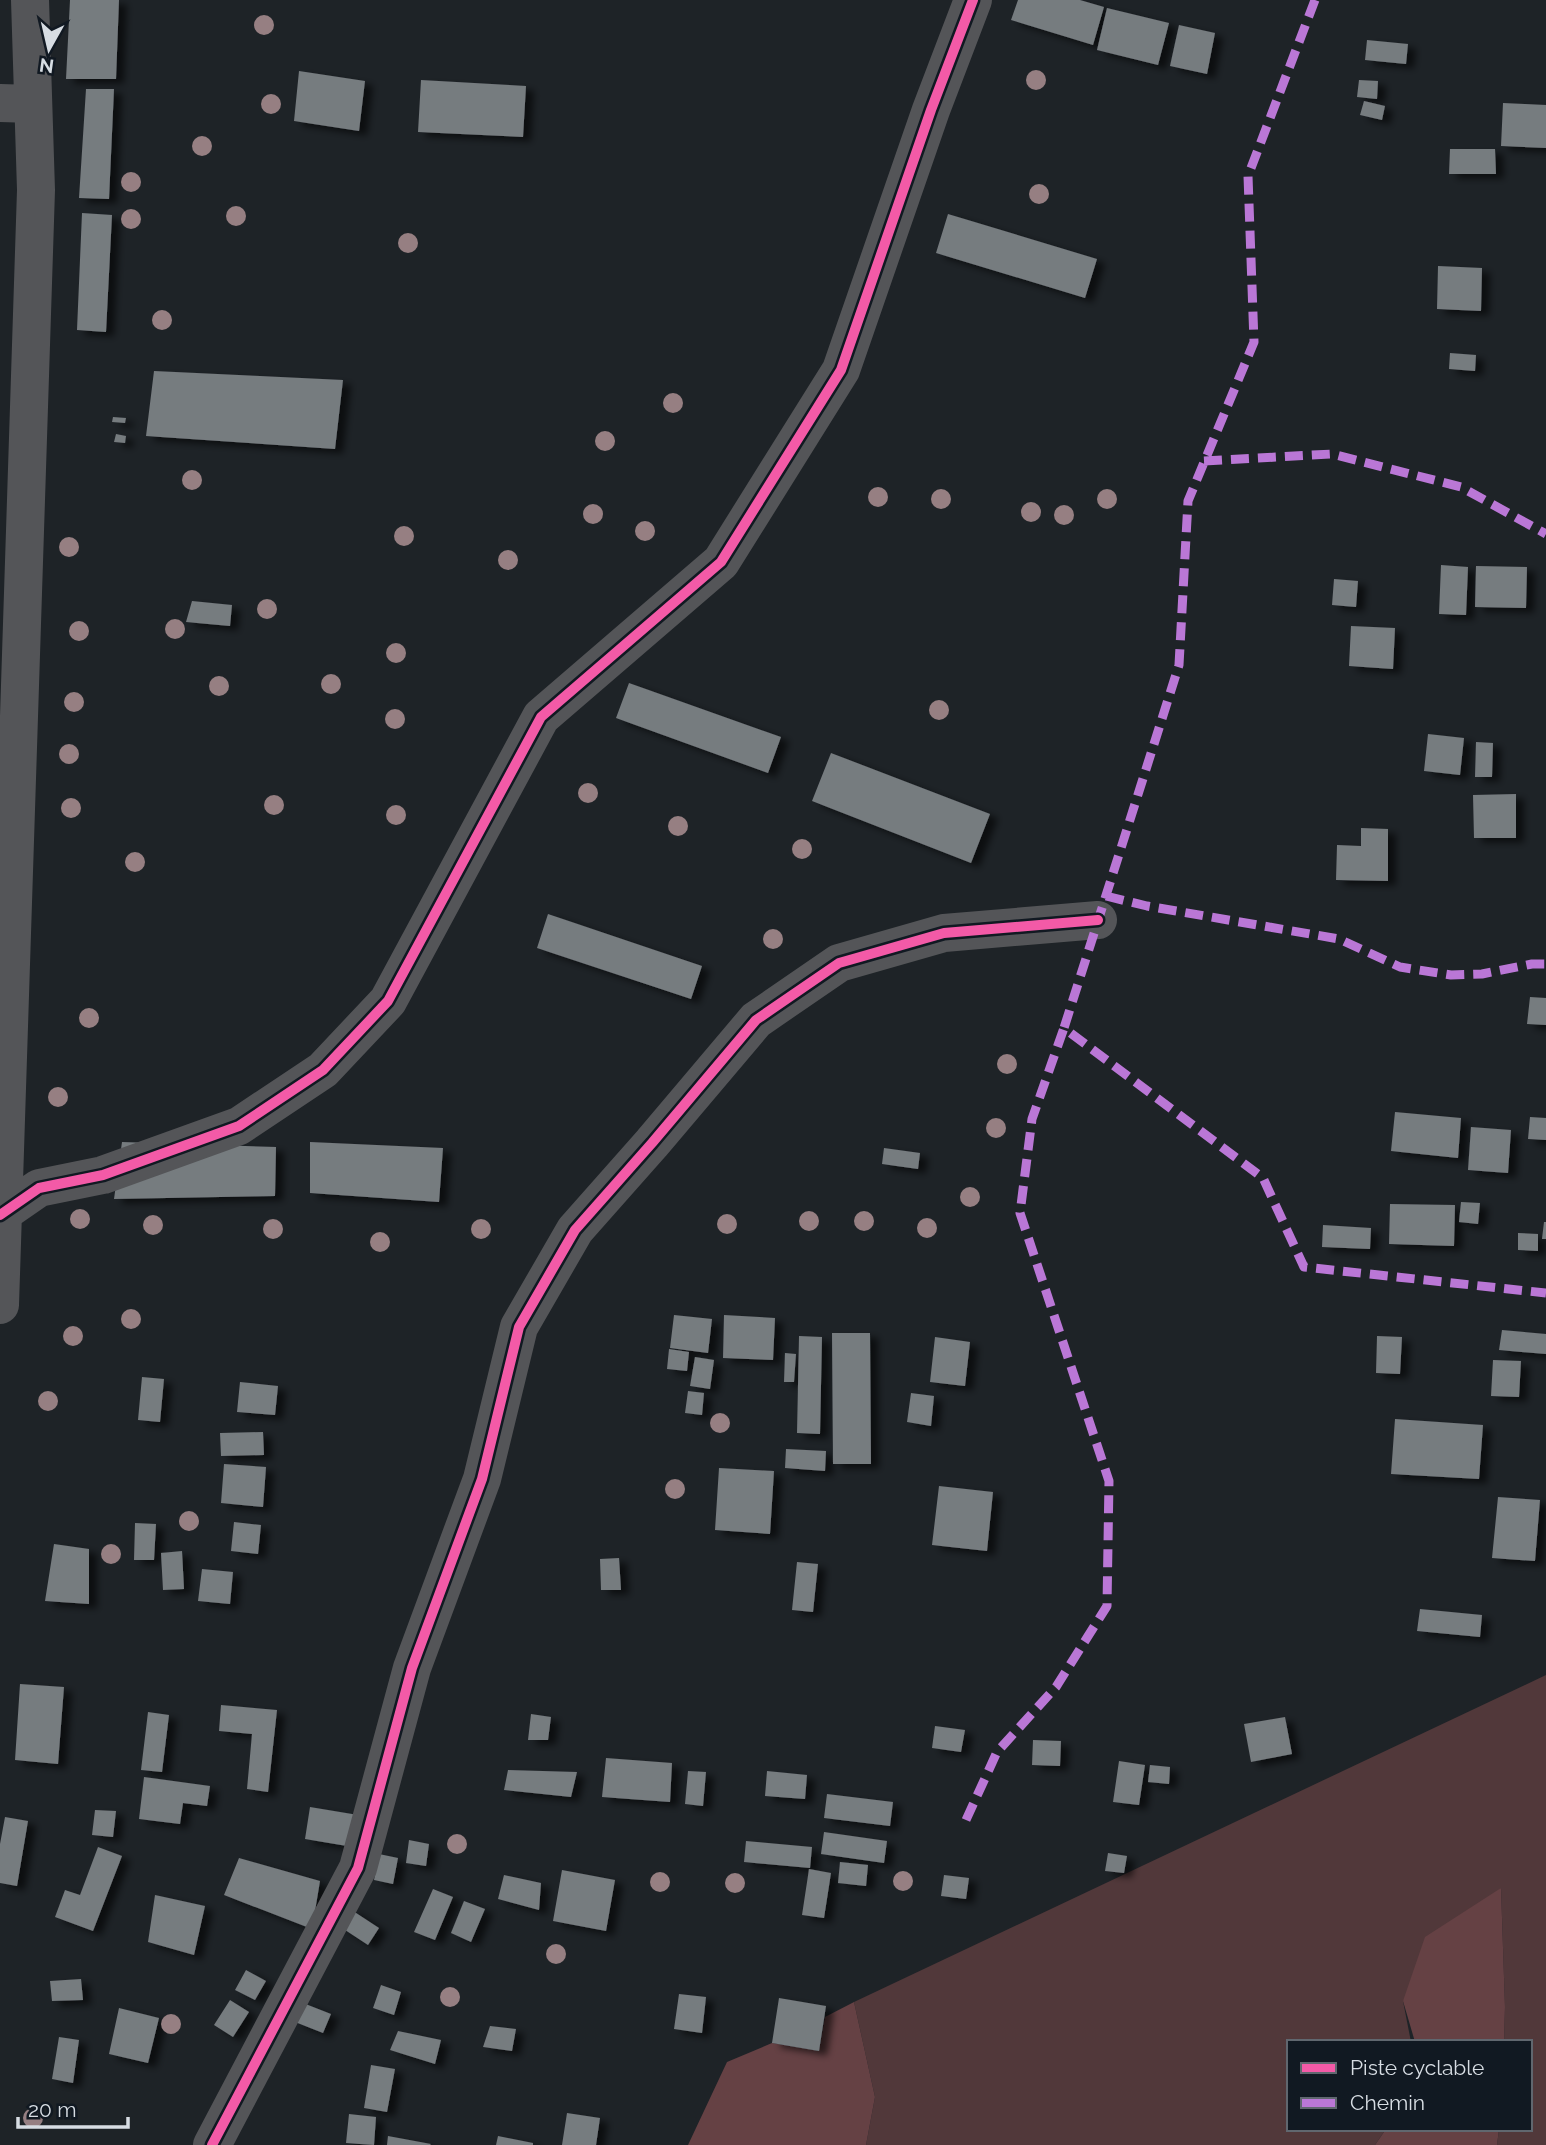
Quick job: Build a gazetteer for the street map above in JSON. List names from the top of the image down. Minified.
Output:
{"legend":["Piste cyclable","Chemin"],"scale_bar":"20 m","north":"bottom"}
